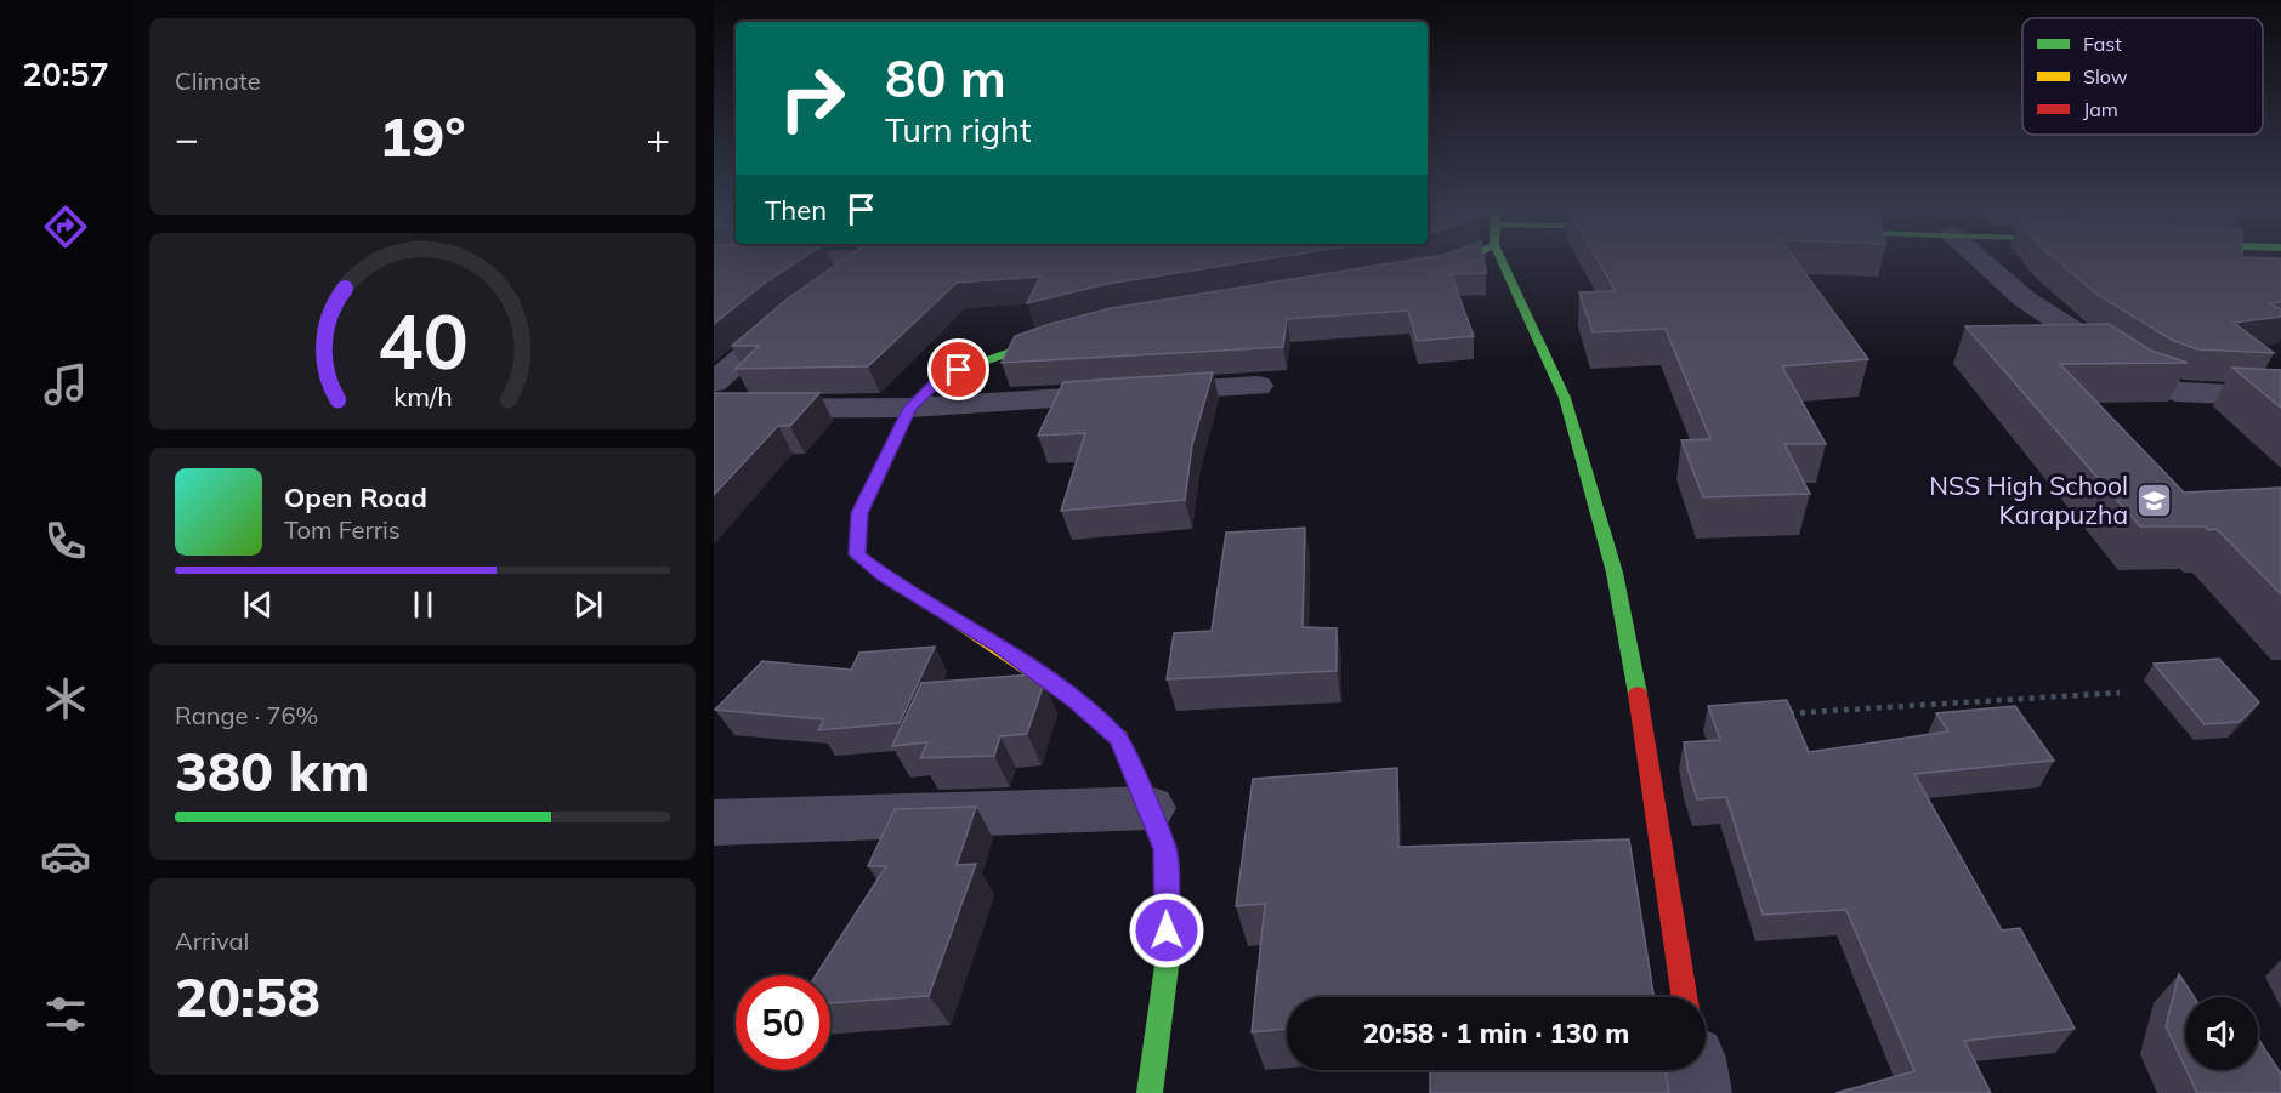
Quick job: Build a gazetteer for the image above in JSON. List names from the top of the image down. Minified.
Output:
{"places":{"school or university":["NSS High School Karapuzha"]},"legend":["Fast","Slow","Jam"],"page":{"tabs":"20:57","tile":["Climate",["Range · 76%","380 km"],["Arrival","20:58"]],"turn":["80 m","Turn right"],"heat":["−","19°","+"],"then":"Then","song":["Open Road","Tom Ferris"],"limit":"50","trip":"20:58 · 1 min · 130 m","gauge":["40","km/h"]}}
